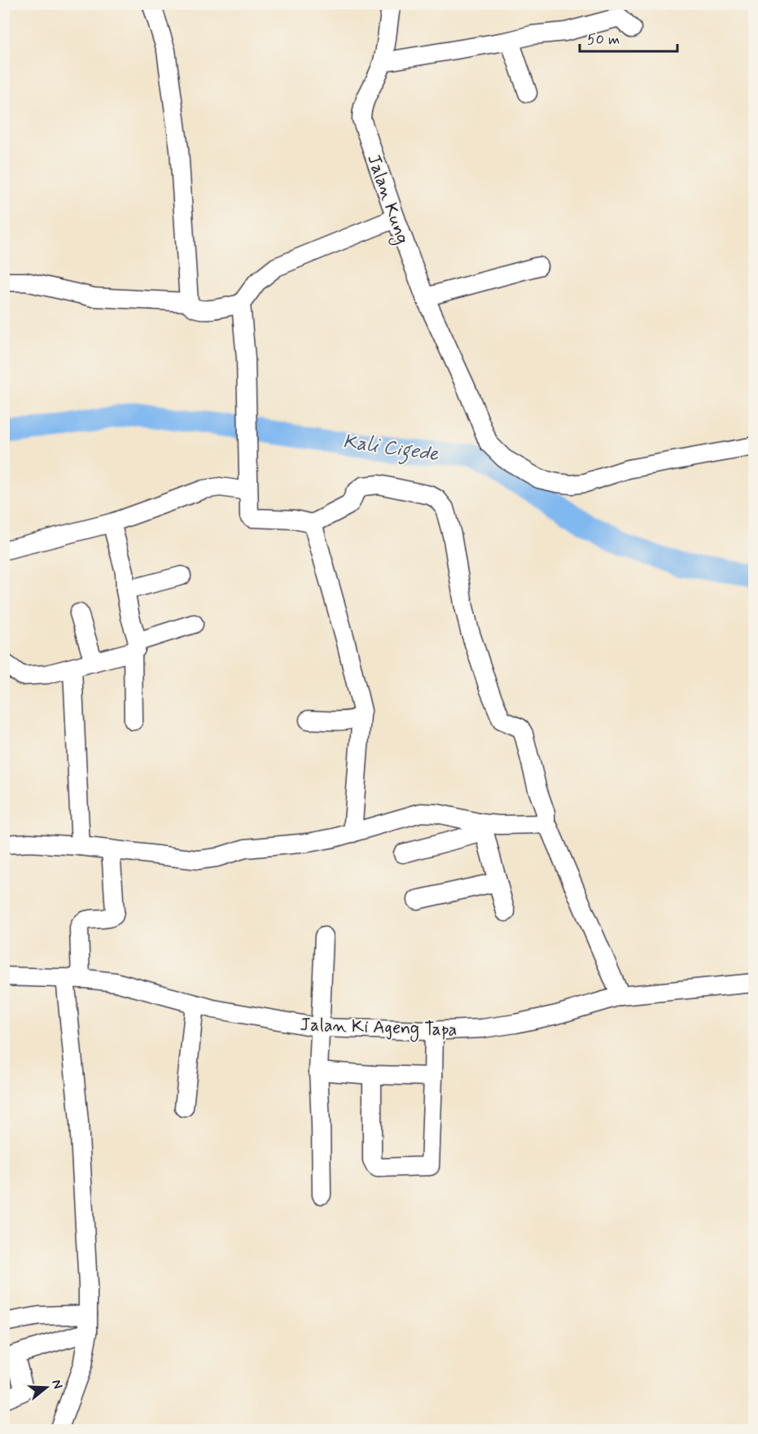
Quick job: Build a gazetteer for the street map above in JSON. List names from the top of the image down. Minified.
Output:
{"streets":{"street":["Jalan Kung","Jalan Ki Ageng Tapa"]},"water":["Kali Cigede"],"scale_bar":"50 m","north":"right"}
